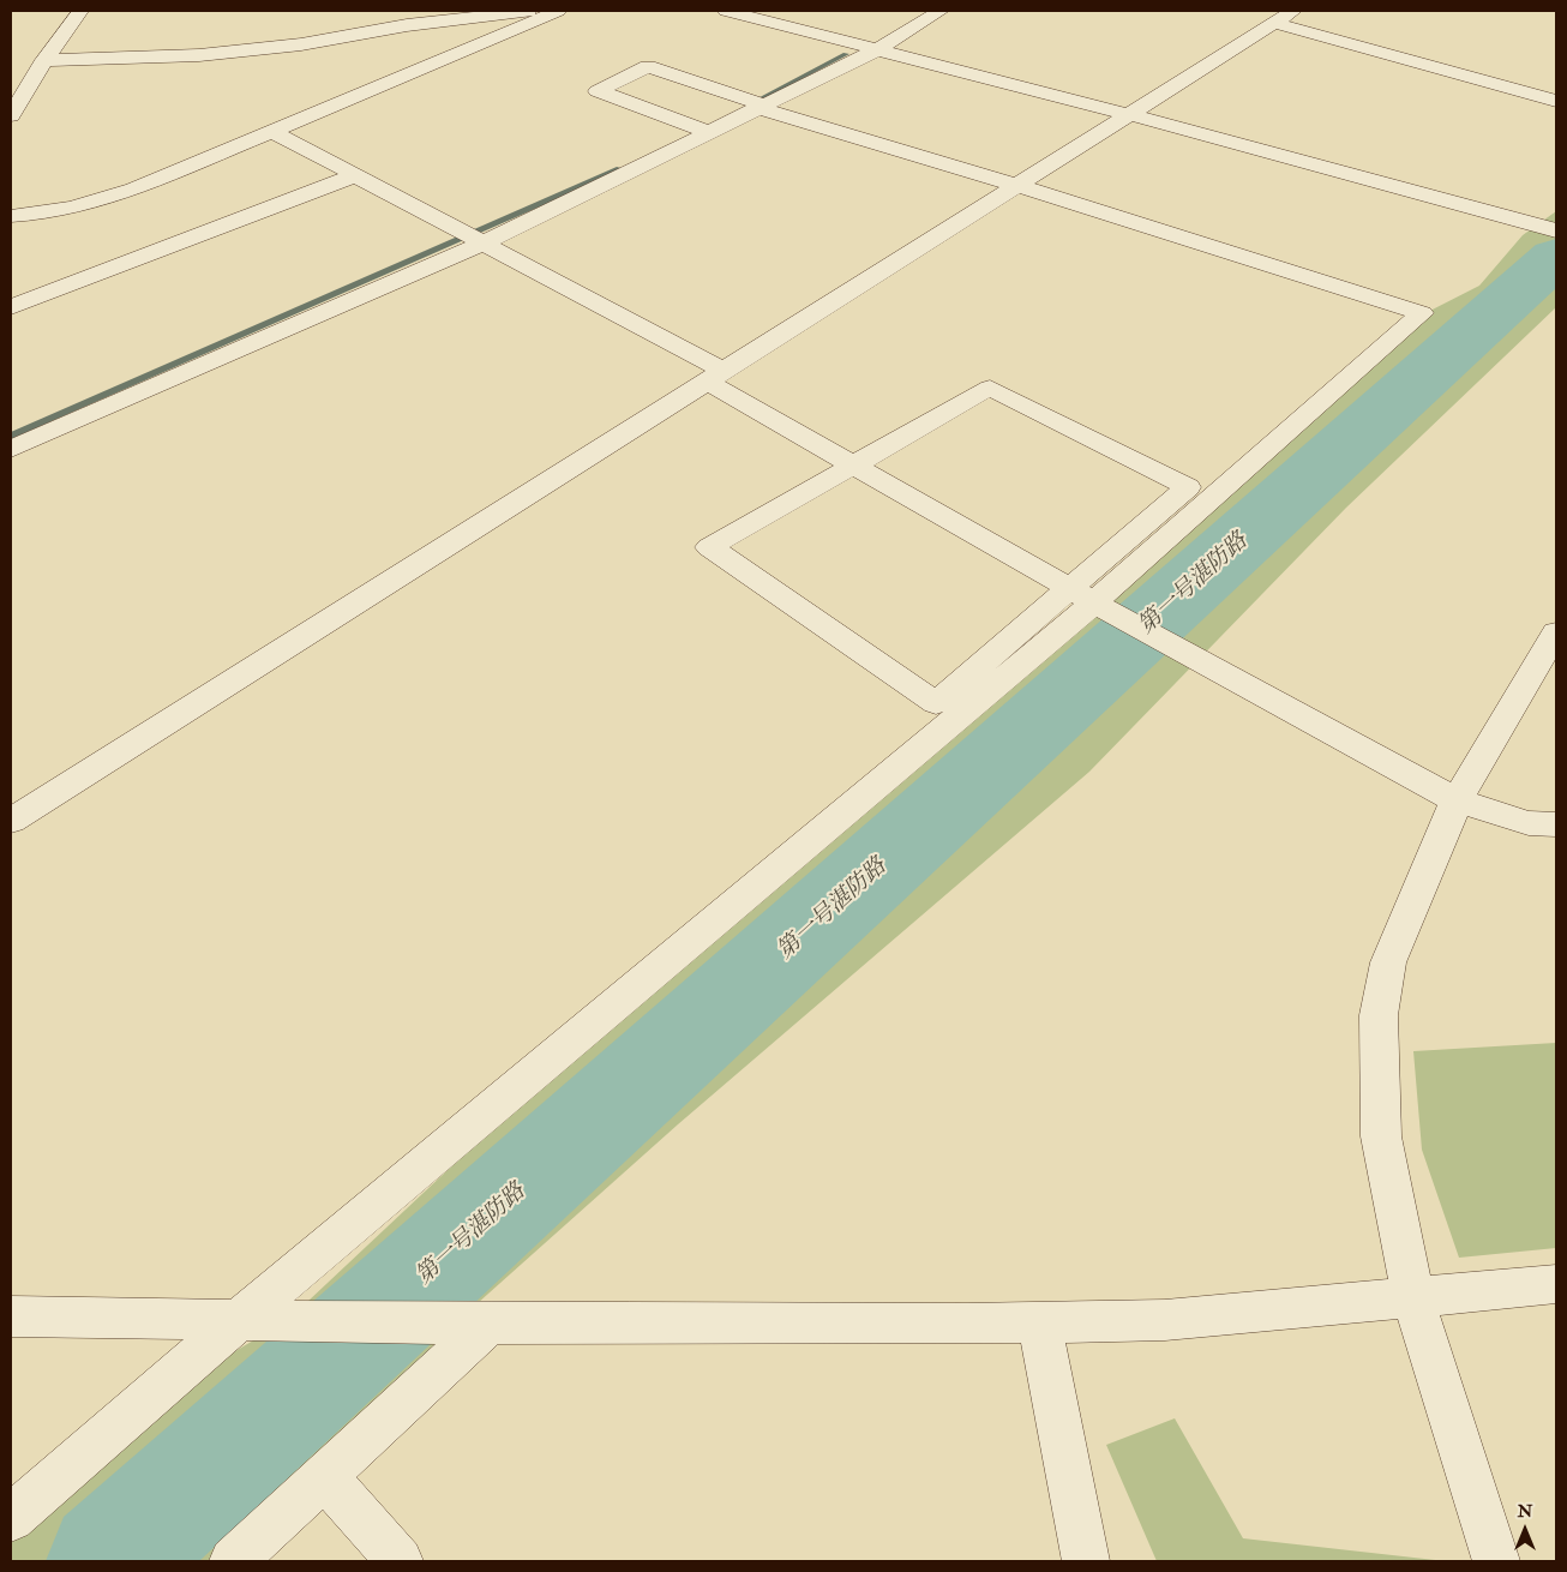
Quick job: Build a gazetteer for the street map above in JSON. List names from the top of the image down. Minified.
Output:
{"water":["第一号湛防路"],"north":"top"}
